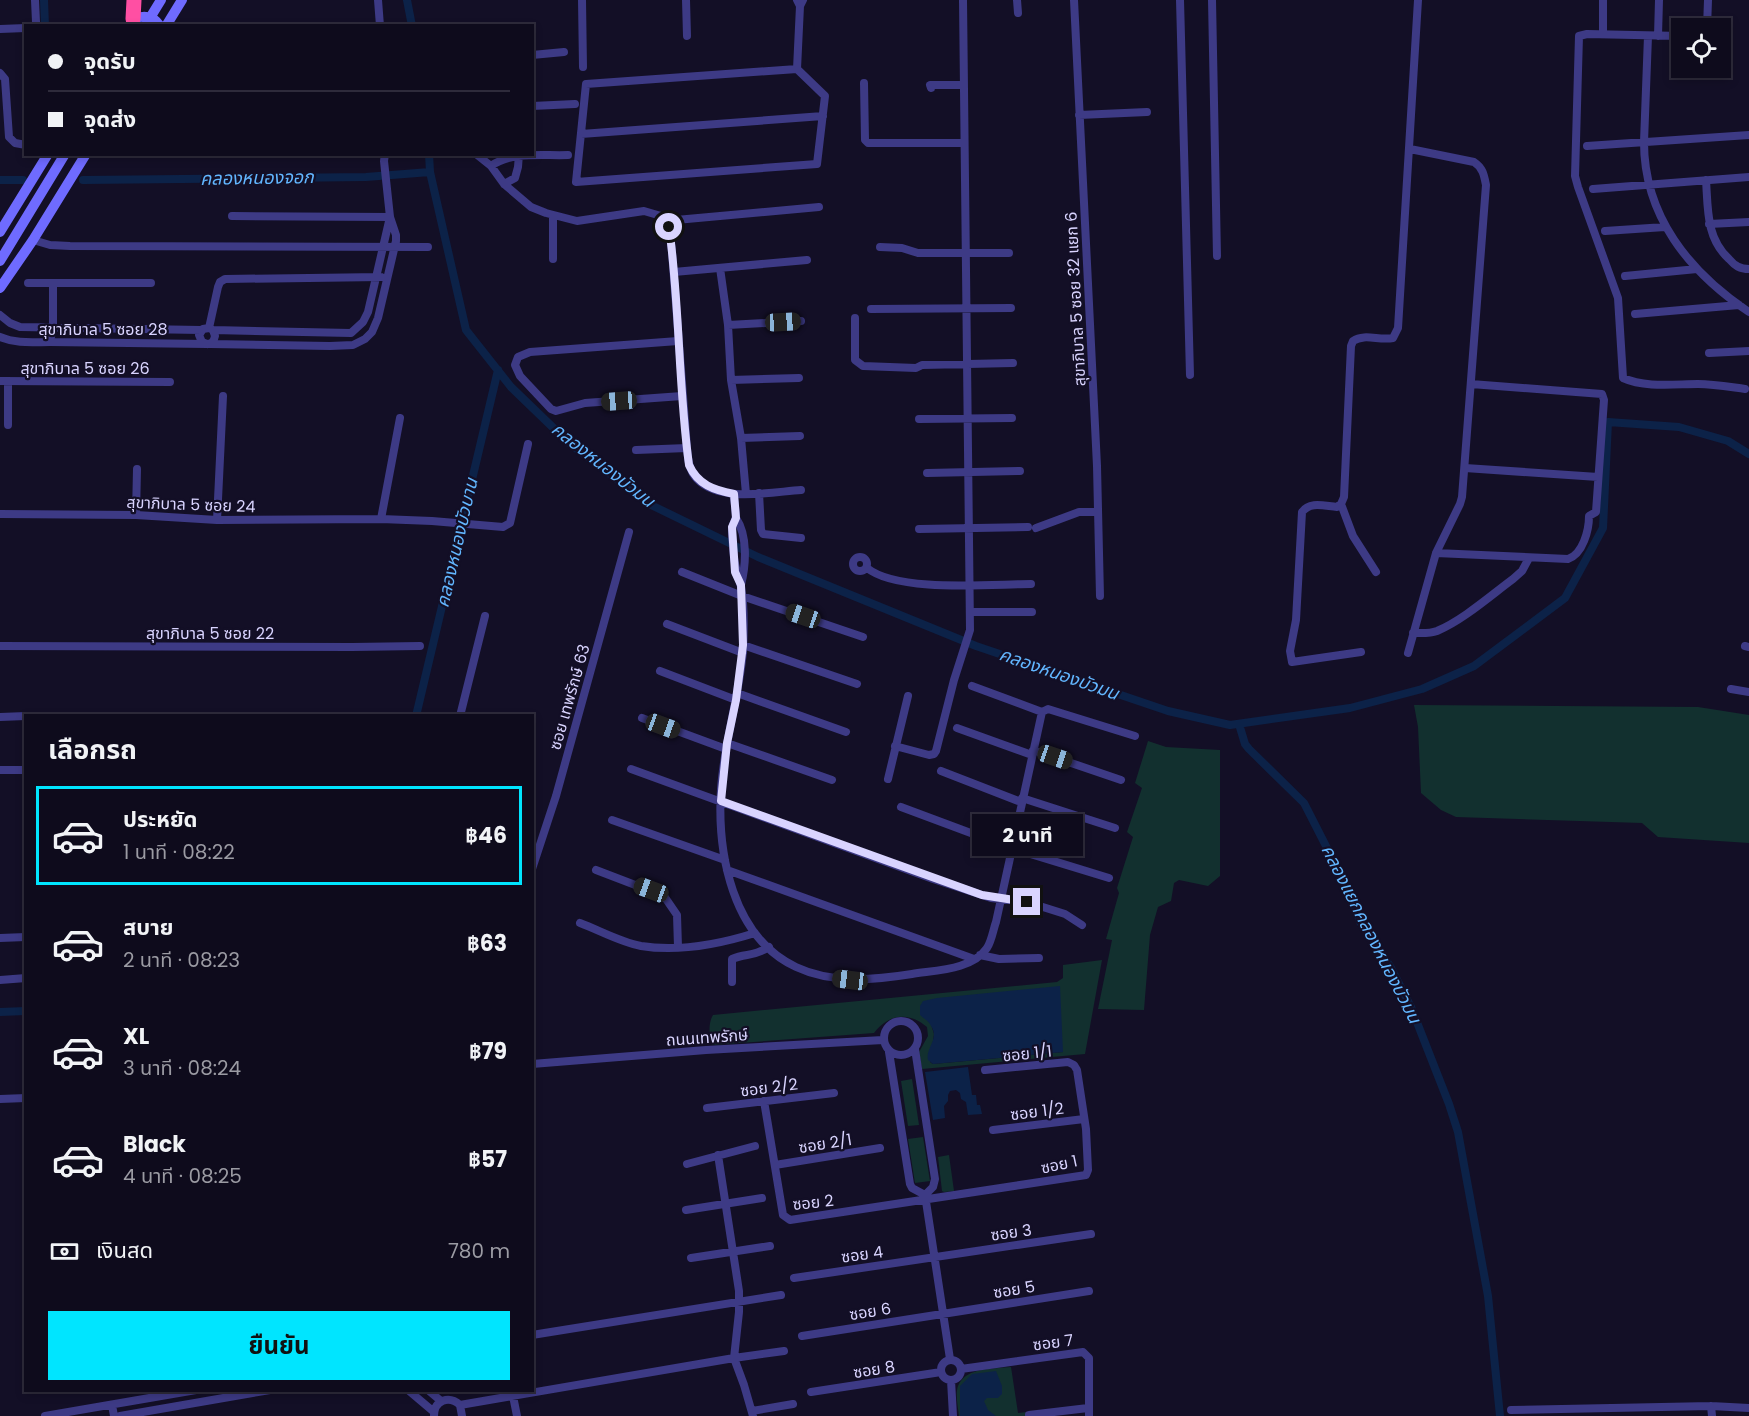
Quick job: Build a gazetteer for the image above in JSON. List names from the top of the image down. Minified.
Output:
{"streets":{"street":["สุขาภิบาล 5 ซอย 32 แยก 6","สุขาภิบาล 5 ซอย 28","สุขาภิบาล 5 ซอย 26","สุขาภิบาล 5 ซอย 24","สุขาภิบาล 5 ซอย 22","ซอย เทพรักษ์ 63","ถนนเทพรักษ์","ซอย 1/1","ซอย 2/2","ซอย 1/2","ซอย 2/1","ซอย 1","ซอย 2","ซอย 3","ซอย 4","ซอย 5","ซอย 6","ซอย 7","ซอย 8"]},"crossings":[["ซอย 1/1","ซอย 1"],["ซอย 2/2","ซอย 2"],["ซอย 1/2","ซอย 1"],["ซอย 2/1","ซอย 2"],["ซอย 1","ซอย 2"],["ซอย 3","ซอย 4"],["ซอย 5","ซอย 6"],["ซอย 7","ซอย 8"]],"water":["คลองหนองจอก","คลองหนองบัวมน","คลองหนองบัวบาน","คลองแยกคลองหนองบัวมน"],"page":{"banner":["จุดรับ","จุดส่ง"],"heading":"เลือกรถ","list":[{"name":"ประหยัด","note":"1 นาที · 08:22","value":"฿46"},{"name":"สบาย","note":"2 นาที · 08:23","value":"฿63"},{"name":"XL","note":"3 นาที · 08:24","value":"฿79"},{"name":"Black","note":"4 นาที · 08:25","value":"฿57"}],"bubble":"2 นาที","pay":["เงินสด","780 m"],"buttons":"ยืนยัน"}}
